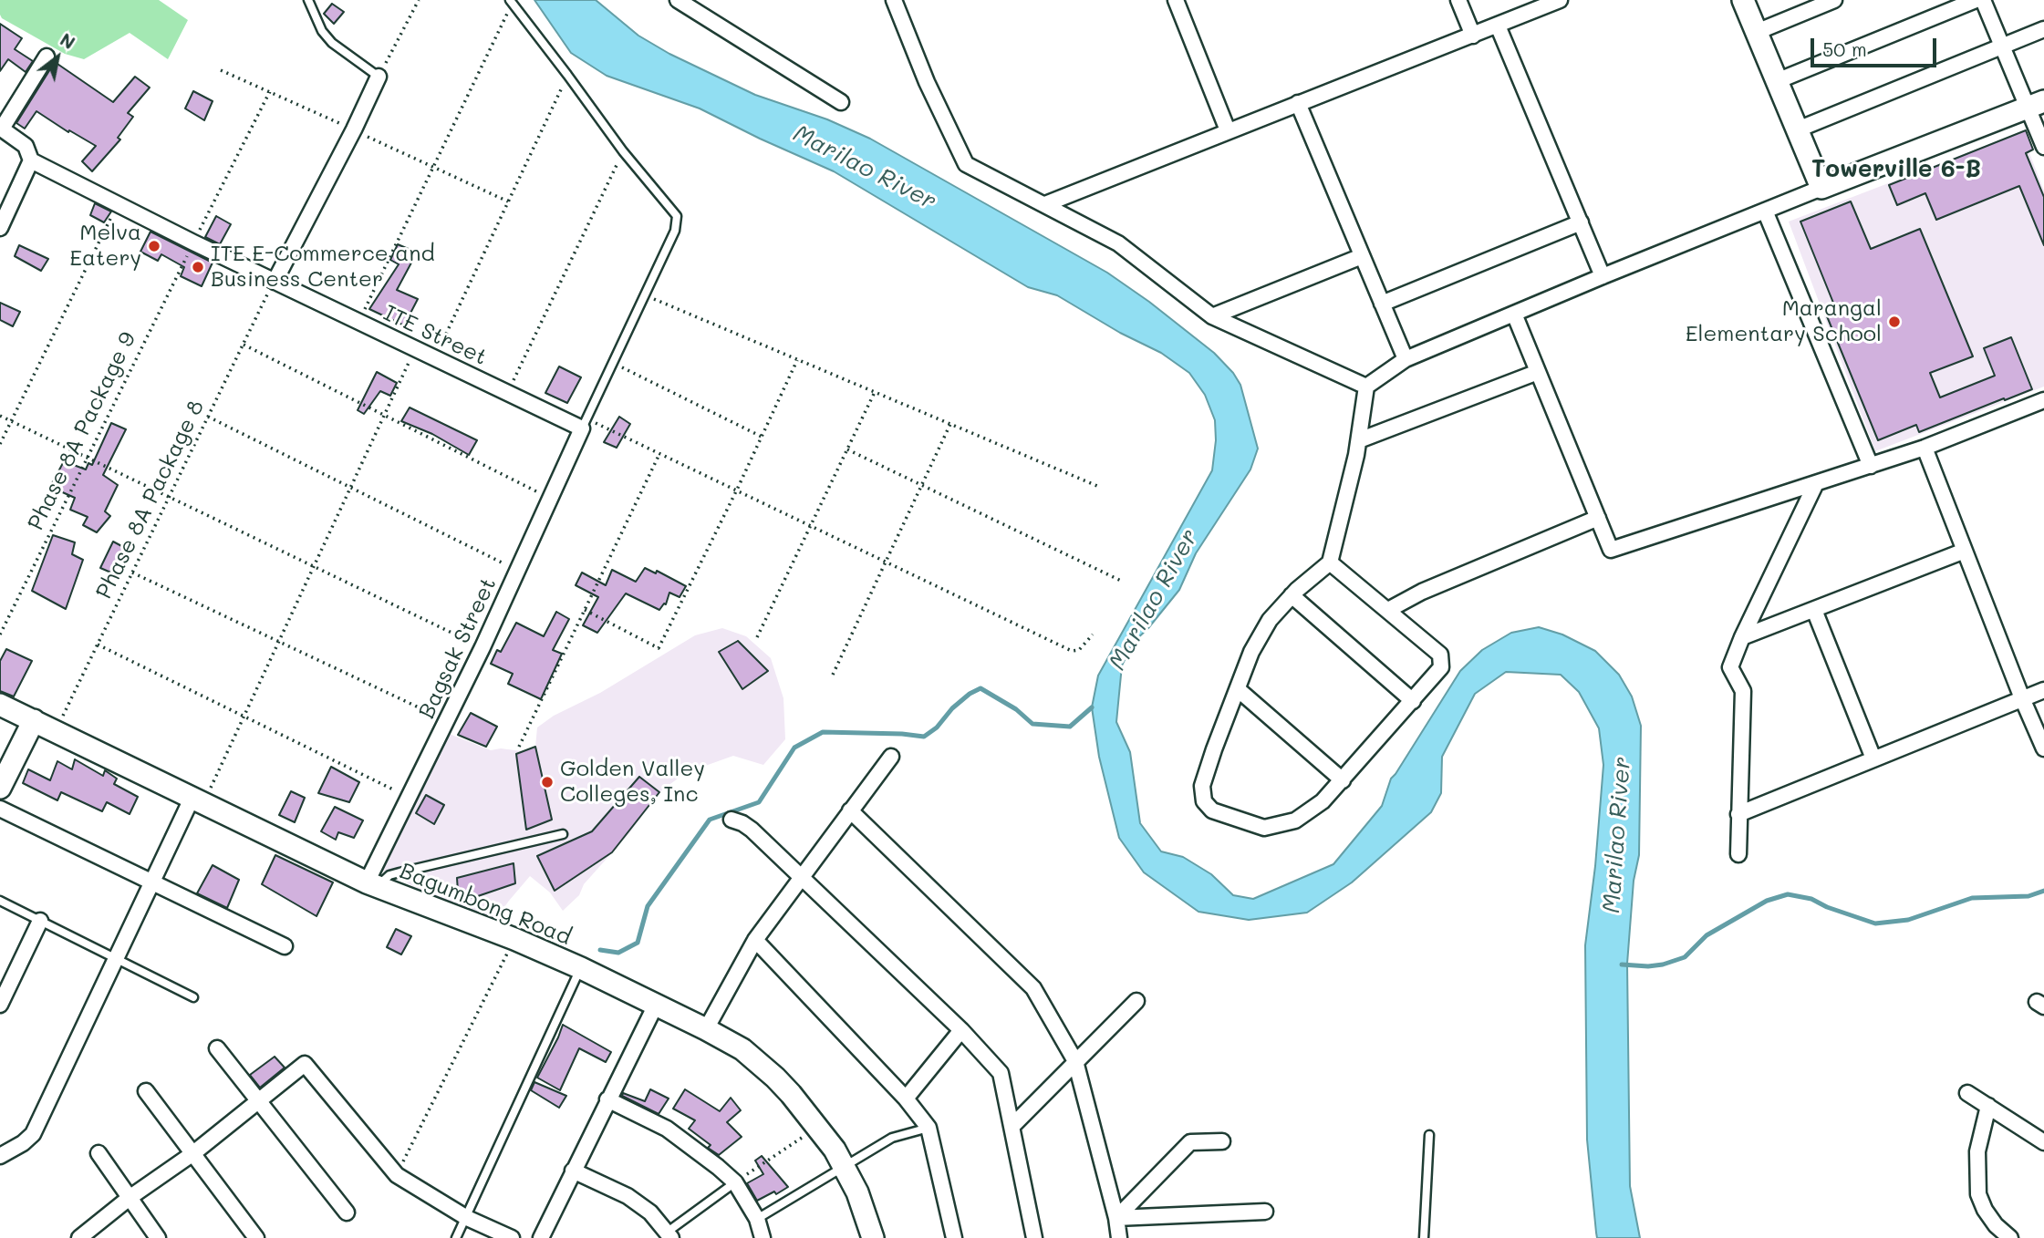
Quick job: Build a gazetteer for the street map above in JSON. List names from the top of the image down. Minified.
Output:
{"streets":{"street":["ITE Street","Bagsak Street","Bagumbong Road"],"path":["Phase 8A Package 9","Phase 8A Package 8"]},"crossings":[["ITE Street","Phase 8A Package 9"],["ITE Street","Phase 8A Package 8"],["ITE Street","Bagsak Street"],["Phase 8A Package 8","Bagumbong Road"],["Bagsak Street","Bagumbong Road"]],"districts":["Towerville 6-B"],"water":["Marilao River"],"places":["Melva Eatery","ITE E-Commerce and Business Center","Marangal Elementary School","Golden Valley Colleges, Inc"],"scale_bar":"50 m","north":"top right"}
